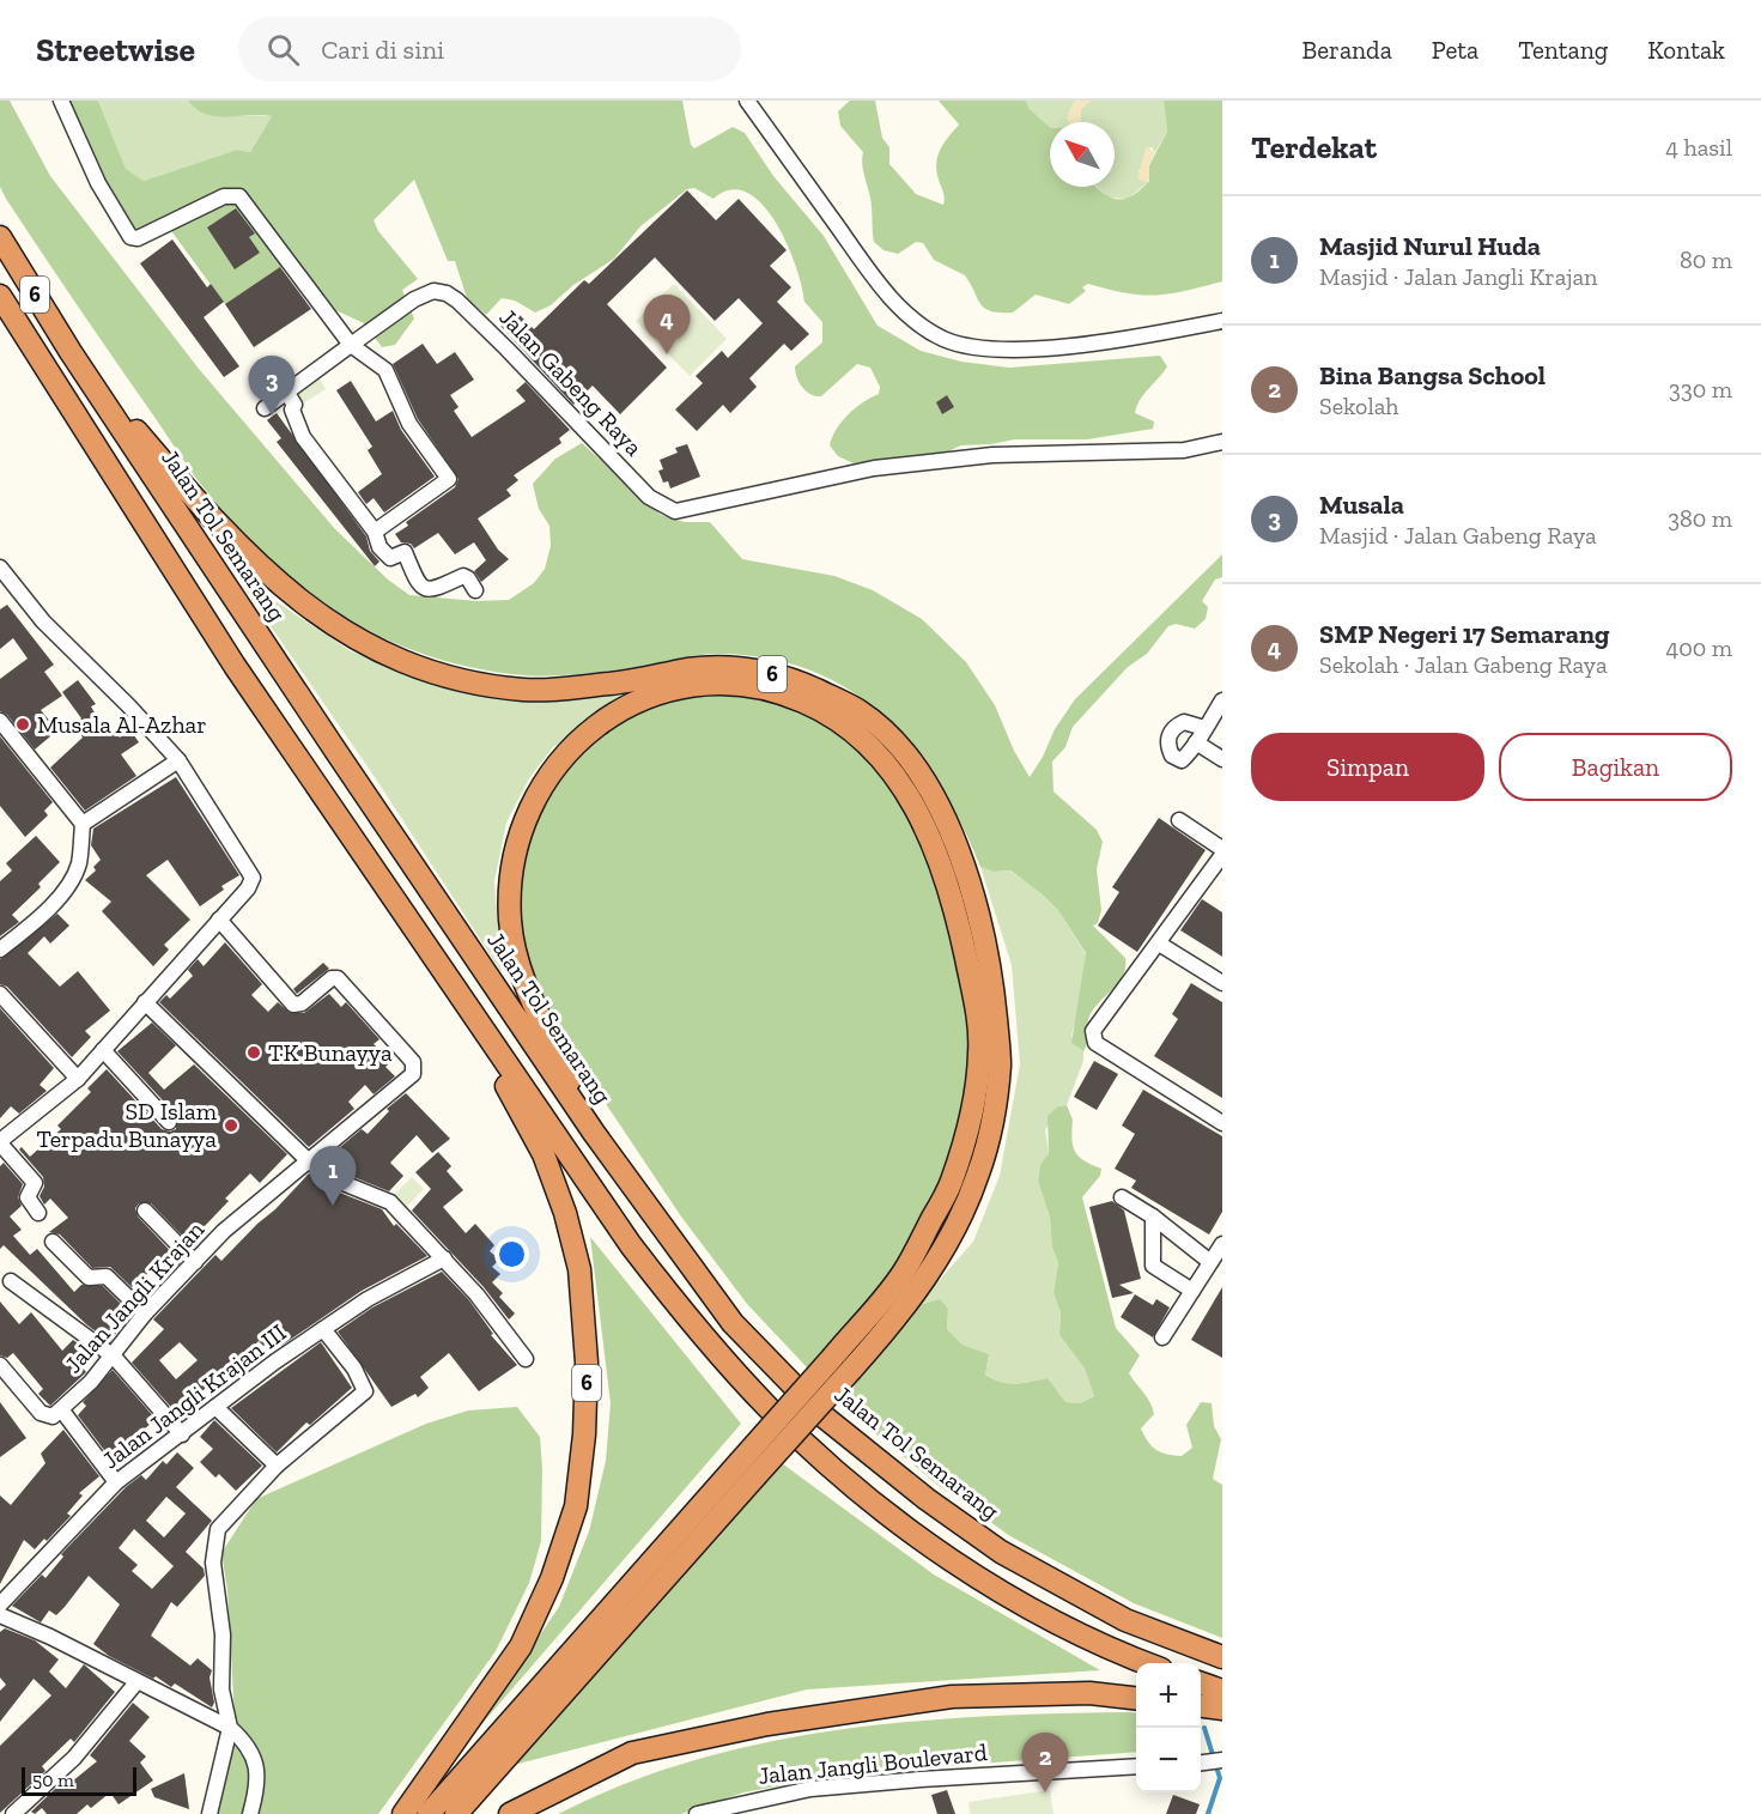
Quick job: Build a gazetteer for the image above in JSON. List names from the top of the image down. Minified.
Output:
{"streets":{"highway":["6","Jalan Tol Semarang"],"street":["Jalan Gabeng Raya","Jalan Jangli Krajan","Jalan Jangli Krajan III","Jalan Jangli Boulevard"]},"crossings":[["6","Jalan Tol Semarang"]],"places":["Musala Al-Azhar","TK Bunayya","SD Islam Terpadu Bunayya"],"scale_bar":"50 m","north":"top left","page":{"header":"Streetwise","search":"Cari di sini","nav":["Beranda","Peta","Tentang","Kontak"],"heading":["Terdekat","4 hasil"],"list":[{"mark":"1","name":"Masjid Nurul Huda","note":"Masjid · Jalan Jangli Krajan","value":"80 m"},{"mark":"2","name":"Bina Bangsa School","note":"Sekolah","value":"330 m"},{"mark":"3","name":"Musala","note":"Masjid · Jalan Gabeng Raya","value":"380 m"},{"mark":"4","name":"SMP Negeri 17 Semarang","note":"Sekolah · Jalan Gabeng Raya","value":"400 m"}],"pins":["4","3","1","2"],"buttons":["Simpan","Bagikan"],"map_buttons":["+","−"],"scale":"50 m"}}
